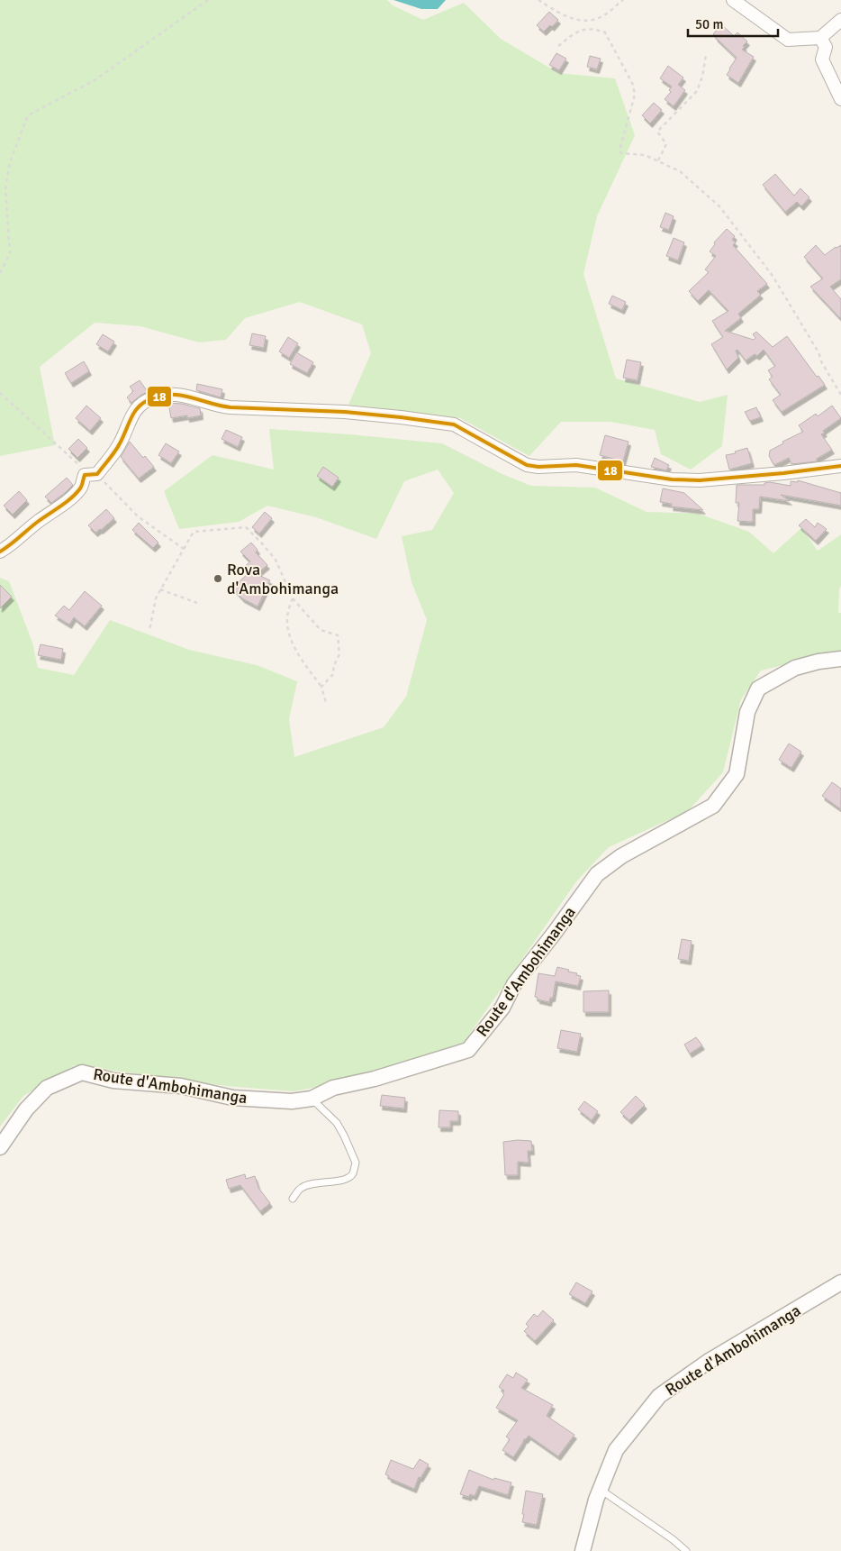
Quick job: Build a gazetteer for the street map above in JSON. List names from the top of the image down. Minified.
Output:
{"streets":{"street":["Route d'Ambohimanga"]},"places":["Rova d'Ambohimanga"],"lines":["transit line 18"],"scale_bar":"50 m"}
